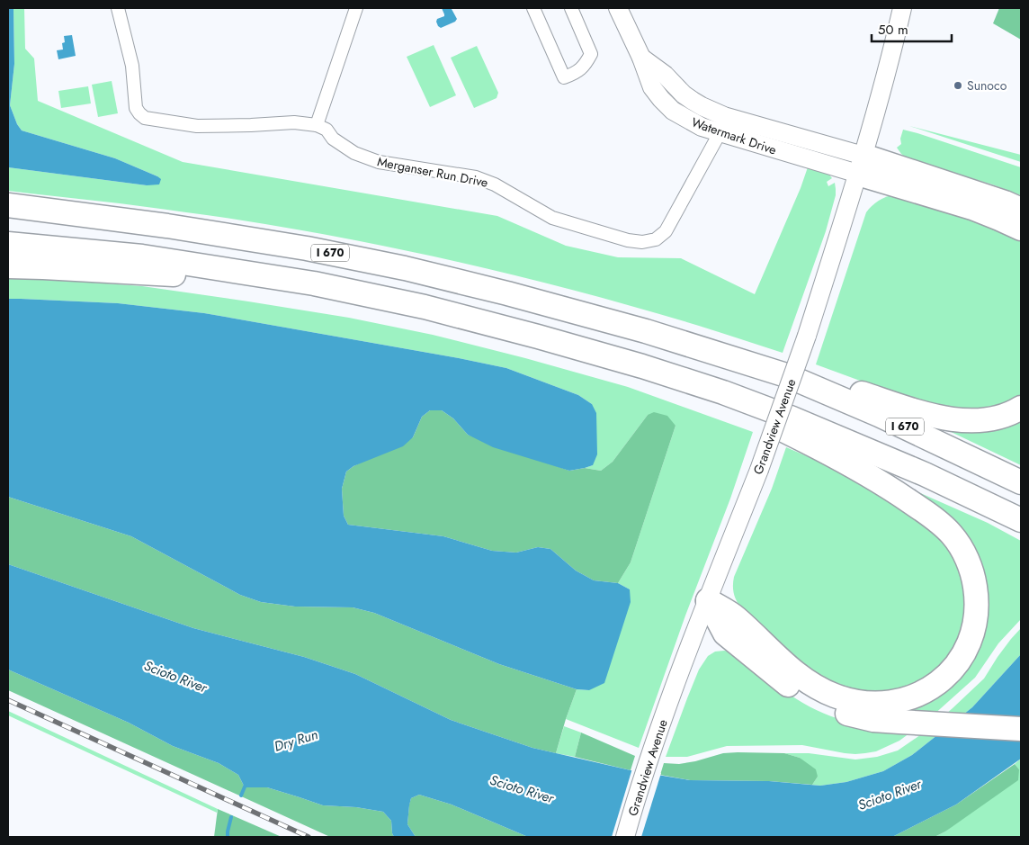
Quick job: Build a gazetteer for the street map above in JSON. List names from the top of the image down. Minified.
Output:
{"streets":{"highway":["I 670"],"main road":["Watermark Drive","Grandview Avenue"],"street":["Merganser Run Drive"]},"crossings":[["Watermark Drive","Merganser Run Drive"],["Watermark Drive","Grandview Avenue"]],"water":["Scioto River","Dry Run"],"places":["Sunoco"],"scale_bar":"50 m"}
